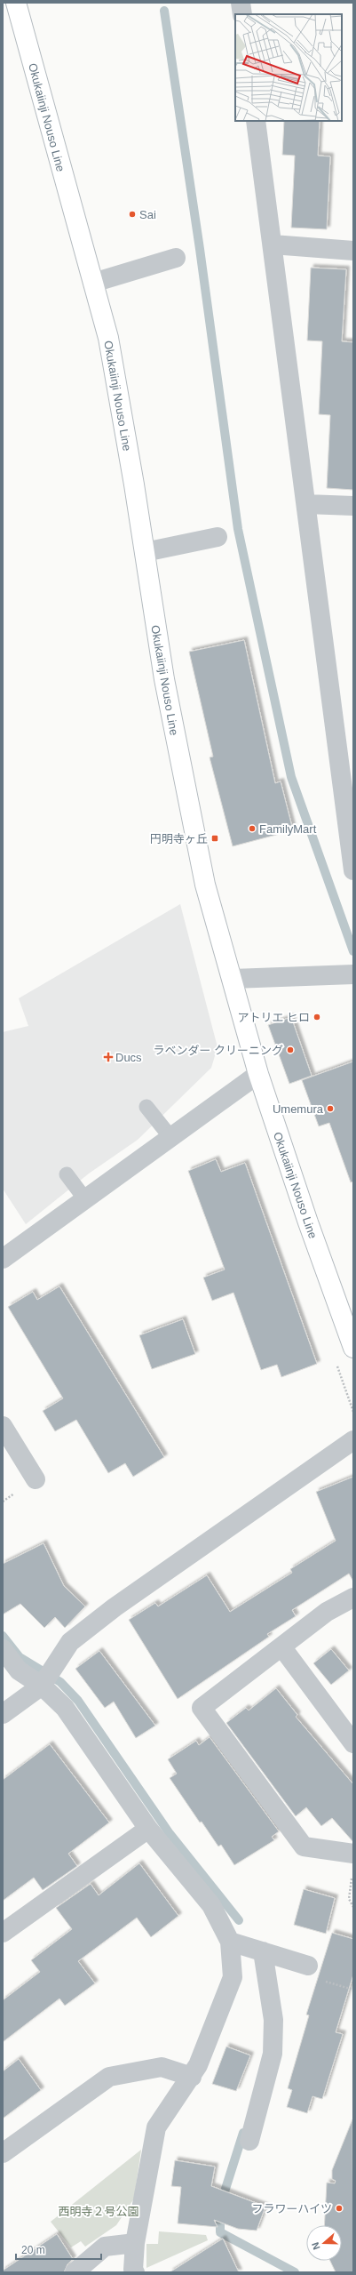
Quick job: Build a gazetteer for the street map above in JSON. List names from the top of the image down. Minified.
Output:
{"streets":{"main road":["Okukaiinji Nouso Line"]},"parks":["西明寺２号公園"],"places":{"other":["Sai","FamilyMart","アトリエ ヒロ","ラベンダー クリーニング","Umemura","フラワーハイツ"],"transit":["円明寺ヶ丘"],"health":["Ducs"]},"scale_bar":"20 m","north":"left"}
